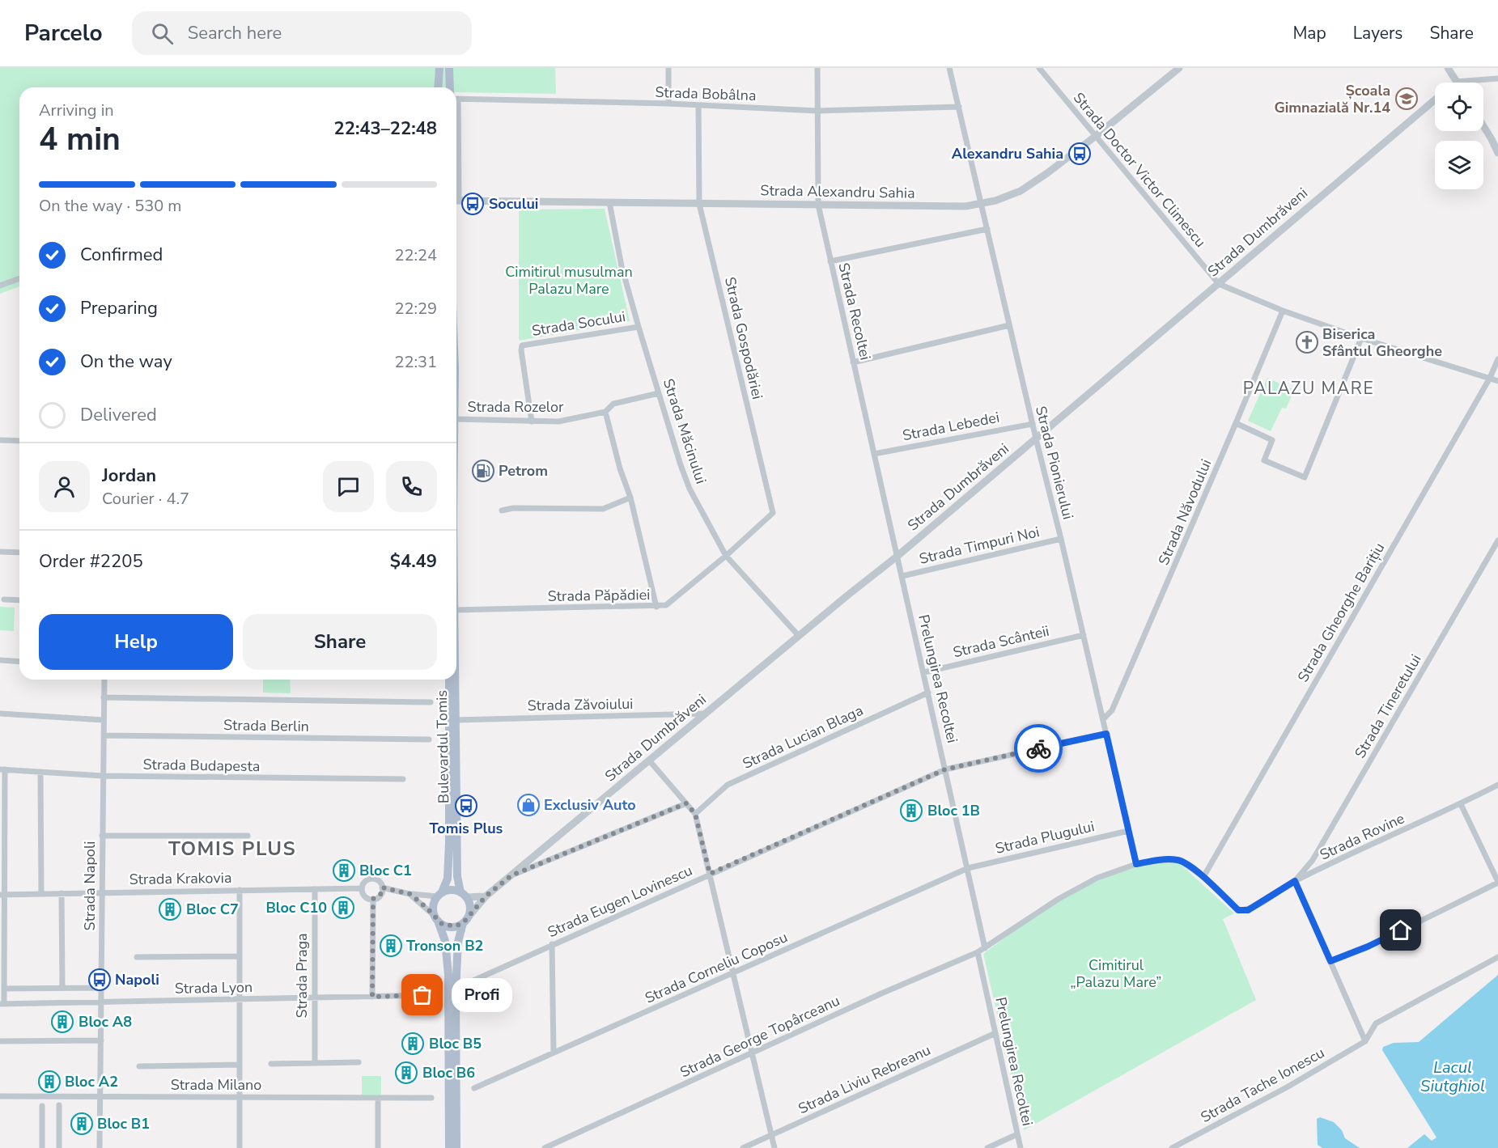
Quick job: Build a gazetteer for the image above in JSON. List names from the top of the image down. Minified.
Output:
{"streets":{"main road":["Bulevardul Tomis"],"street":["Strada Bobâlna","Strada Doctor Victor Climescu","Strada Alexandru Sahia","Strada Dumbrăveni","Strada Recoltei","Strada Socului","Strada Gospodăriei","Strada Rozelor","Strada Lebedei","Strada Măcinului","Strada Pionierului","Strada Năvodului","Strada Timpuri Noi","Strada Păpădiei","Strada Gheorghe Barițiu","Strada Scânteii","Prelungirea Recoltei","Strada Zăvoiului","Strada Tineretului","Strada Berlin","Strada Lucian Blaga","Strada Budapesta","Strada Rovine","Strada Plugului","Strada Krakovia","Strada Napoli","Strada Eugen Lovinescu","Strada Corneliu Coposu","Strada Praga","Strada Lyon","Strada George Topârceanu","Strada Liviu Rebreanu","Strada Milano","Strada Tache Ionescu"]},"crossings":[["Strada Bobâlna","Strada Recoltei"],["Strada Bobâlna","Strada Gospodăriei"],["Strada Bobâlna","Strada Pionierului"],["Strada Doctor Victor Climescu","Strada Alexandru Sahia"],["Strada Doctor Victor Climescu","Strada Dumbrăveni"],["Strada Doctor Victor Climescu","Strada Năvodului"],["Strada Doctor Victor Climescu","Strada Gheorghe Barițiu"],["Strada Alexandru Sahia","Strada Recoltei"],["Strada Alexandru Sahia","Strada Gospodăriei"],["Strada Alexandru Sahia","Strada Măcinului"],["Strada Alexandru Sahia","Strada Pionierului"],["Strada Dumbrăveni","Strada Recoltei"],["Strada Dumbrăveni","Strada Măcinului"],["Strada Dumbrăveni","Strada Pionierului"],["Strada Dumbrăveni","Prelungirea Recoltei"],["Strada Dumbrăveni","Strada Zăvoiului"],["Strada Dumbrăveni","Bulevardul Tomis"],["Strada Recoltei","Strada Lebedei"],["Strada Recoltei","Prelungirea Recoltei"],["Strada Socului","Strada Rozelor"],["Strada Socului","Strada Măcinului"],["Strada Gospodăriei","Strada Măcinului"],["Strada Gospodăriei","Strada Păpădiei"],["Strada Rozelor","Strada Măcinului"],["Strada Lebedei","Strada Pionierului"],["Strada Măcinului","Strada Păpădiei"],["Strada Pionierului","Strada Năvodului"],["Strada Pionierului","Strada Timpuri Noi"],["Strada Pionierului","Strada Scânteii"],["Strada Pionierului","Strada Plugului"],["Strada Pionierului","Strada Eugen Lovinescu"],["Strada Pionierului","Strada George Topârceanu"],["Strada Timpuri Noi","Prelungirea Recoltei"],["Strada Gheorghe Barițiu","Strada George Topârceanu"],["Strada Scânteii","Prelungirea Recoltei"],["Prelungirea Recoltei","Strada Lucian Blaga"],["Prelungirea Recoltei","Strada Plugului"],["Prelungirea Recoltei","Strada Eugen Lovinescu"],["Prelungirea Recoltei","Strada Corneliu Coposu"],["Prelungirea Recoltei","Strada George Topârceanu"],["Prelungirea Recoltei","Strada Liviu Rebreanu"],["Strada Zăvoiului","Bulevardul Tomis"],["Strada Tineretului","Strada Rovine"],["Strada Berlin","Strada Napoli"],["Strada Budapesta","Strada Napoli"],["Strada Rovine","Strada George Topârceanu"],["Strada Plugului","Strada Corneliu Coposu"],["Strada Krakovia","Strada Napoli"],["Strada Krakovia","Strada Praga"],["Strada Napoli","Strada Lyon"],["Strada Napoli","Strada Milano"],["Strada Praga","Strada Lyon"]],"districts":["PALAZU MARE","TOMIS PLUS"],"water":["Lacul Siutghiol"],"parks":["Cimitirul musulman Palazu Mare","Cimitirul „Palazu Mare”"],"places":{"school or university":["Școala Gimnazială Nr.14"],"bus stop":["Alexandru Sahia","Socului","Tomis Plus","Napoli"],"church":["Biserica Sfântul Gheorghe"],"fuel station":["Petrom"],"shop":["Exclusiv Auto"],"building":["Bloc 1B","Bloc C1","Bloc C10","Bloc C7","Tronson B2","Bloc A8","Bloc B5","Bloc B6","Bloc A2","Bloc B1"],"other":["Profi"]},"page":{"header":"Parcelo","search":"Search here","nav":["Map","Layers","Share"],"heading":["4 min","Arriving in","22:43–22:48"],"panel":["Jordan","Courier · 4.7","Order #2205","$4.49"],"bar":"On the way · 530 m","list":[["Confirmed","22:24"],["Preparing","22:29"],["On the way","22:31"],"Delivered"],"buttons":["Help","Share"],"bubble":"Profi"}}
